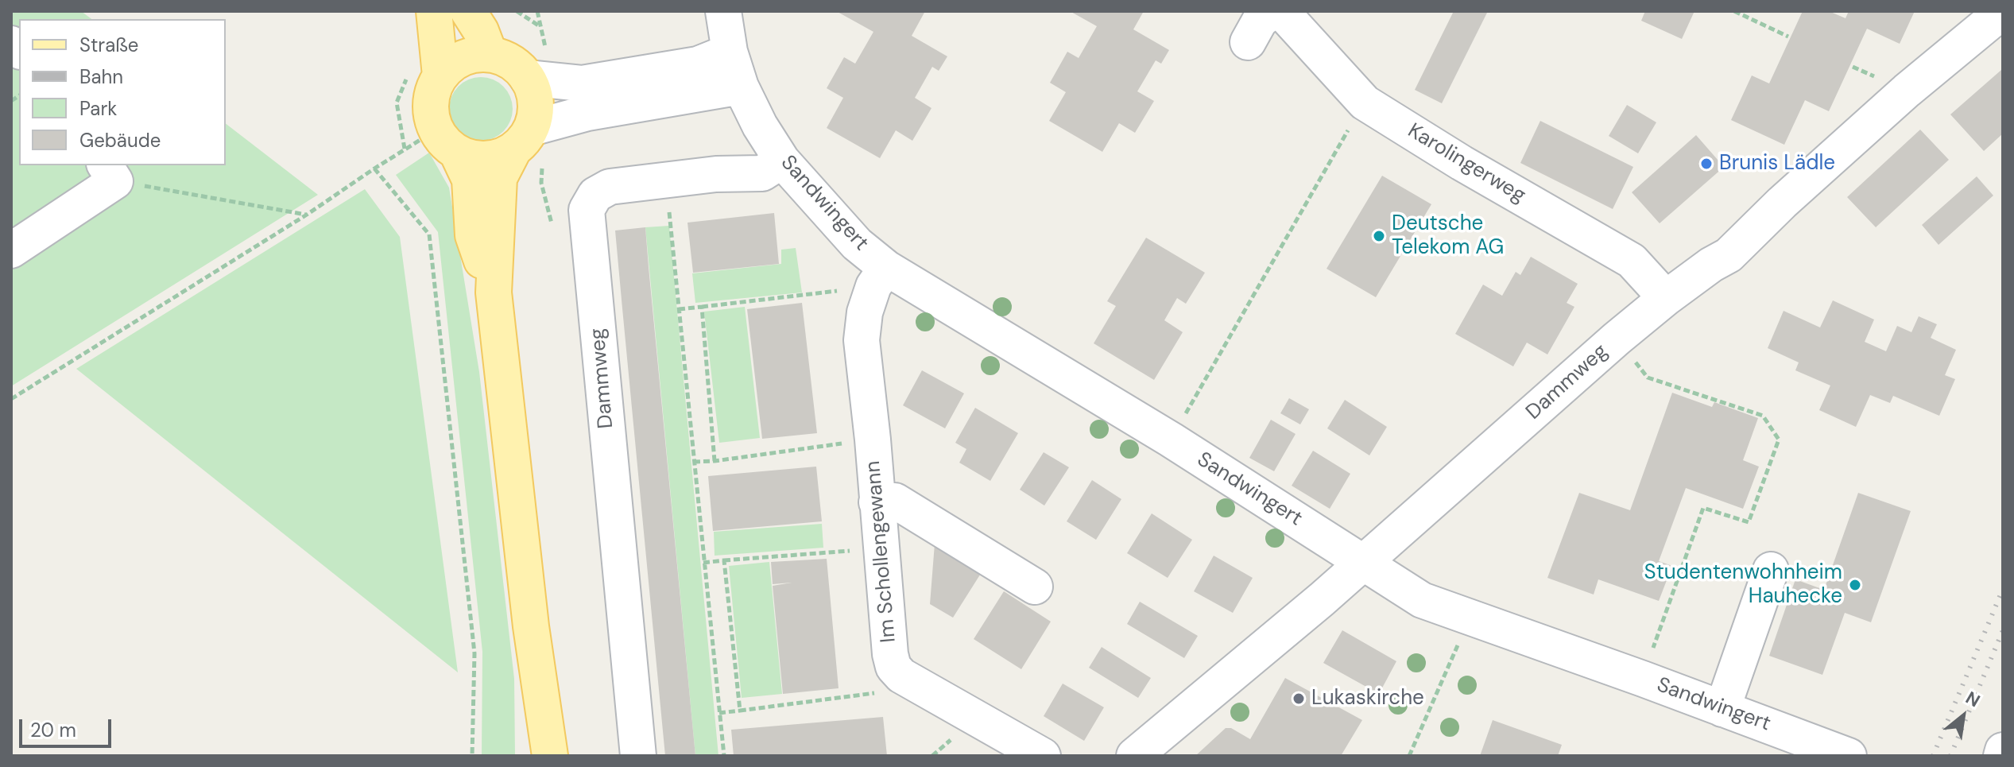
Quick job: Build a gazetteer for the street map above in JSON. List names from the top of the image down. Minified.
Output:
{"streets":{"street":["Karolingerweg","Sandwingert","Dammweg","Im Schollengewann"]},"crossings":[["Karolingerweg","Dammweg"],["Sandwingert","Dammweg"],["Sandwingert","Im Schollengewann"]],"places":["Brunis Lädle","Deutsche Telekom AG","Studentenwohnheim Hauhecke","Lukaskirche"],"legend":["Straße","Bahn","Park","Gebäude"],"scale_bar":"20 m","north":"top right"}
